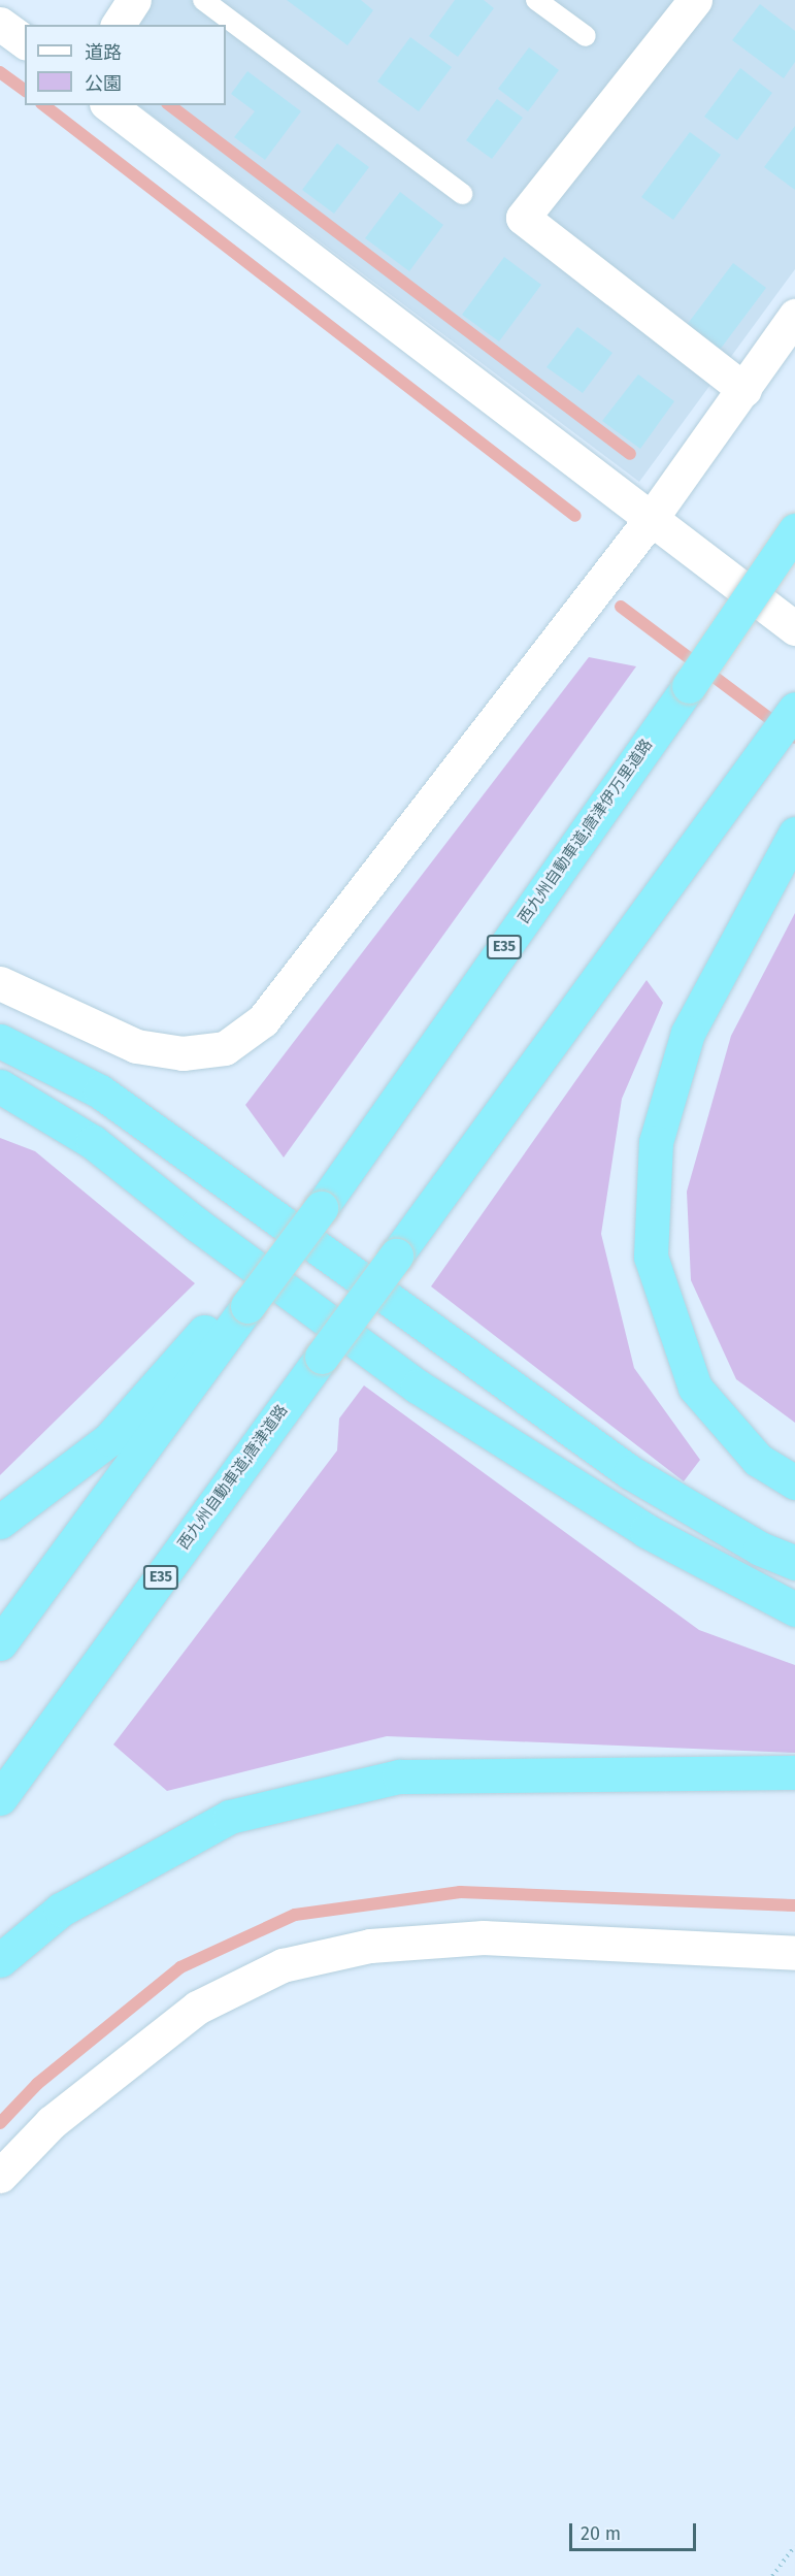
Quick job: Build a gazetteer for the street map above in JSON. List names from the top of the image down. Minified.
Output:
{"streets":{"highway":["西九州自動車道;唐津伊万里道路","E35","西九州自動車道;唐津道路"]},"crossings":[["西九州自動車道;唐津伊万里道路","E35"]],"legend":["道路","公園"],"scale_bar":"20 m"}
